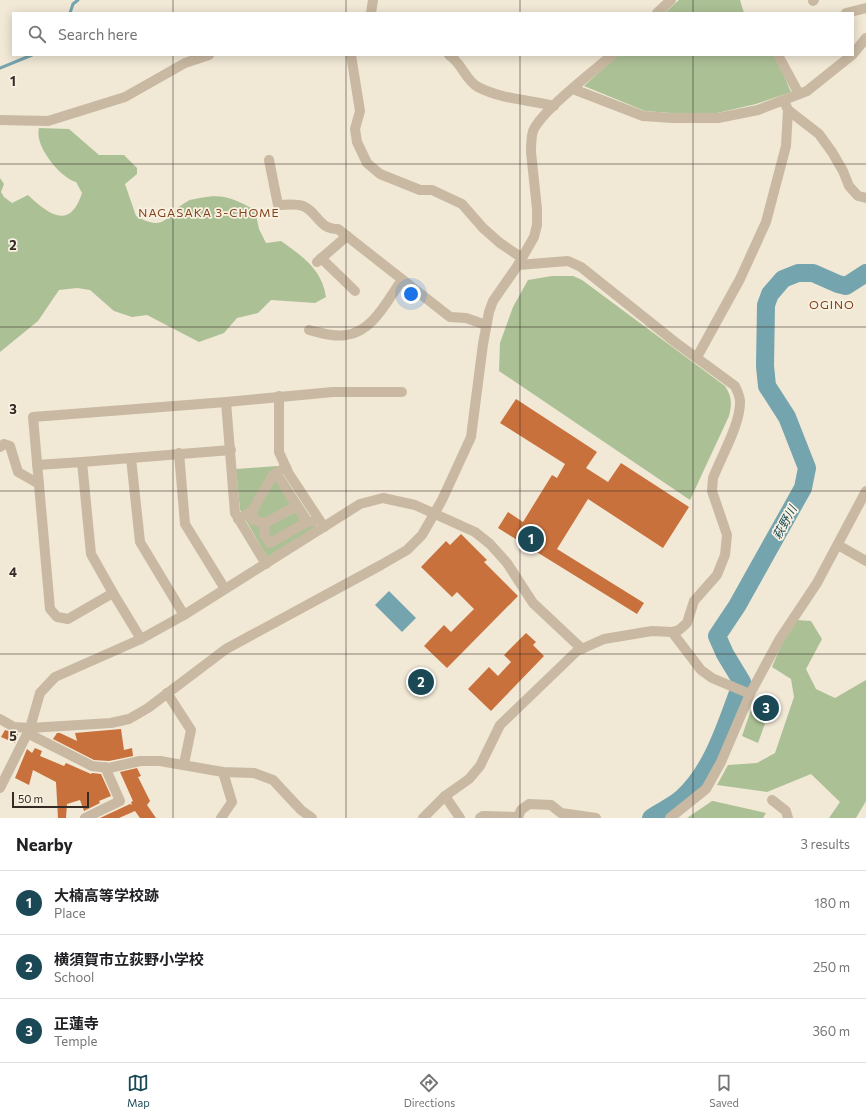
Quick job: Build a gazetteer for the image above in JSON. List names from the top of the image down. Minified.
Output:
{"districts":["NAGASAKA 3-CHOME","OGINO"],"water":["萩野川"],"scale_bar":"50 m","page":{"search":"Search here","pins":["1","2","3"],"scale":"50 m","heading":["Nearby","3 results"],"list":[{"mark":"1","name":"大楠高等学校跡","note":"Place","value":"180 m"},{"mark":"2","name":"横須賀市立荻野小学校","note":"School","value":"250 m"},{"mark":"3","name":"正蓮寺","note":"Temple","value":"360 m"}],"nav":["Map","Directions","Saved"]},"grid":{"rows":["1","2","3","4","5"]}}
